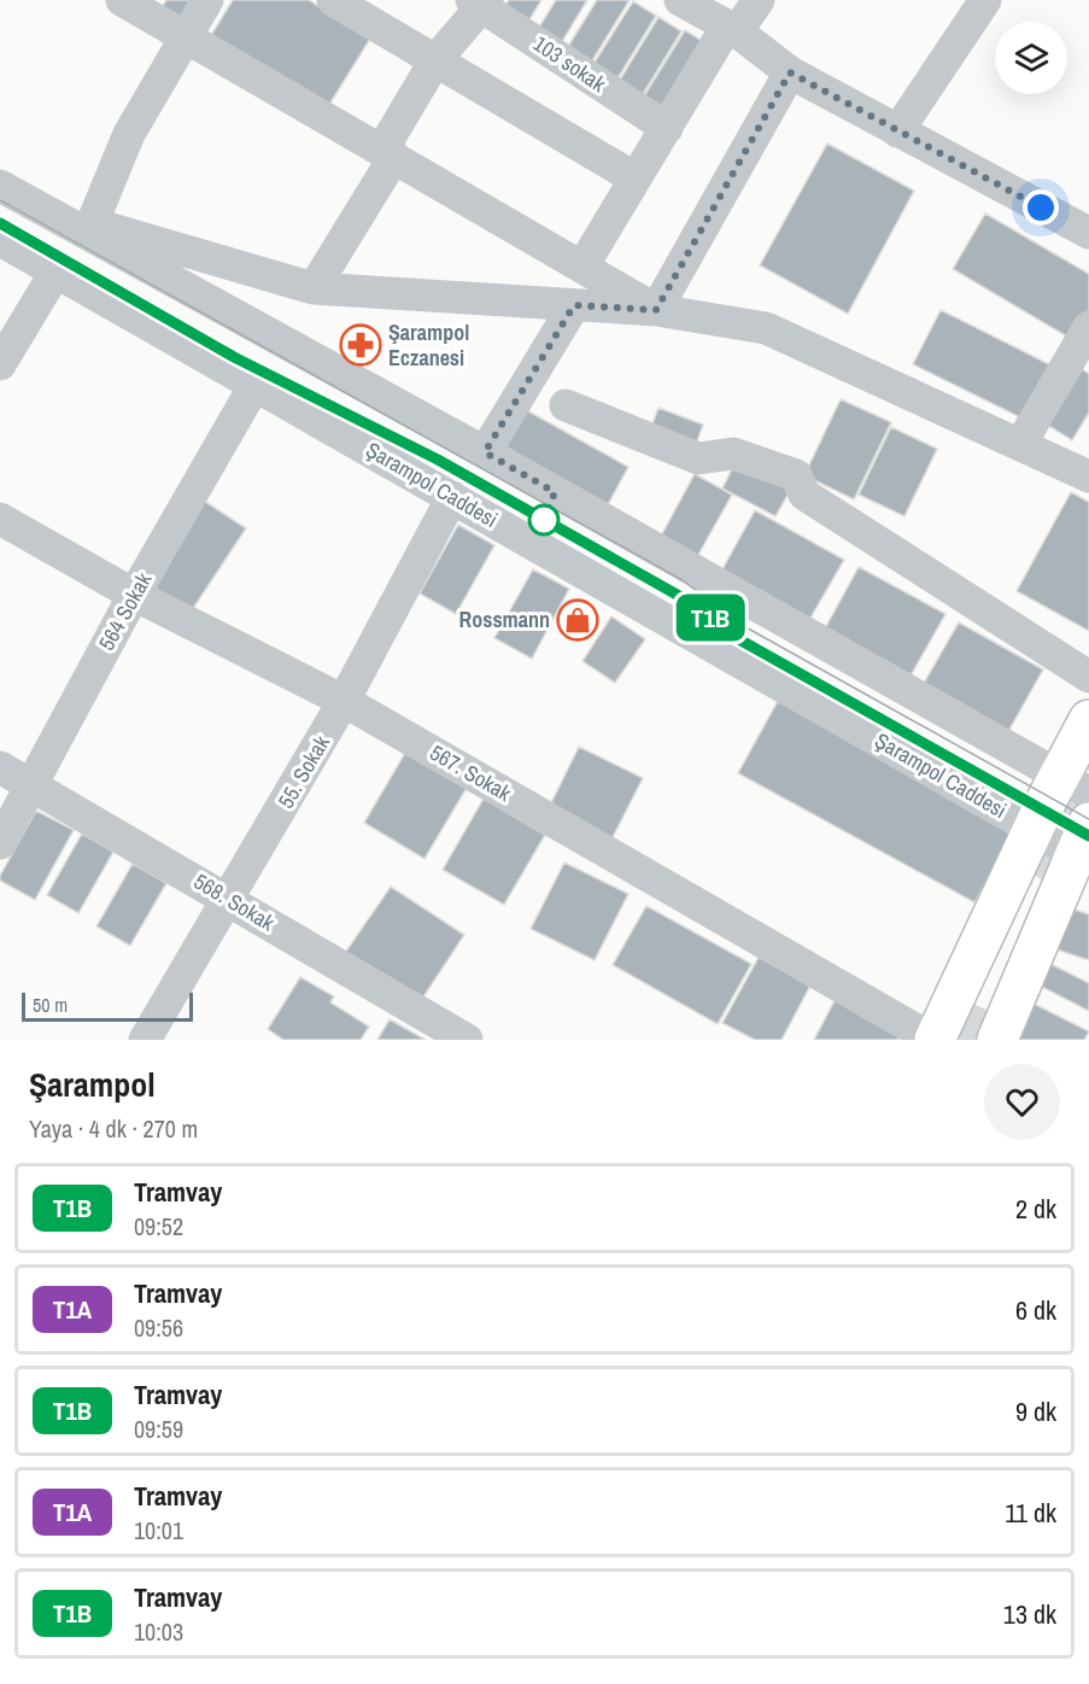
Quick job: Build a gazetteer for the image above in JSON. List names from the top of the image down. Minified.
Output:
{"streets":{"street":["103 sokak","Şarampol Caddesi","564 Sokak","55. Sokak","567. Sokak","568. Sokak"]},"crossings":[["Şarampol Caddesi","564 Sokak"],["Şarampol Caddesi","55. Sokak"],["564 Sokak","567. Sokak"],["564 Sokak","568. Sokak"],["55. Sokak","567. Sokak"],["55. Sokak","568. Sokak"]],"places":{"pharmacy":["Şarampol Eczanesi"],"shop":["Rossmann"]},"lines":["tram line T1B"],"scale_bar":"50 m","page":{"on_map":"T1B","scale":"50 m","heading":["Şarampol","Yaya · 4 dk · 270 m"],"list":[{"mark":"T1B","name":"Tramvay","note":"09:52","value":"2 dk"},{"mark":"T1A","name":"Tramvay","note":"09:56","value":"6 dk"},{"mark":"T1B","name":"Tramvay","note":"09:59","value":"9 dk"},{"mark":"T1A","name":"Tramvay","note":"10:01","value":"11 dk"},{"mark":"T1B","name":"Tramvay","note":"10:03","value":"13 dk"}]}}
